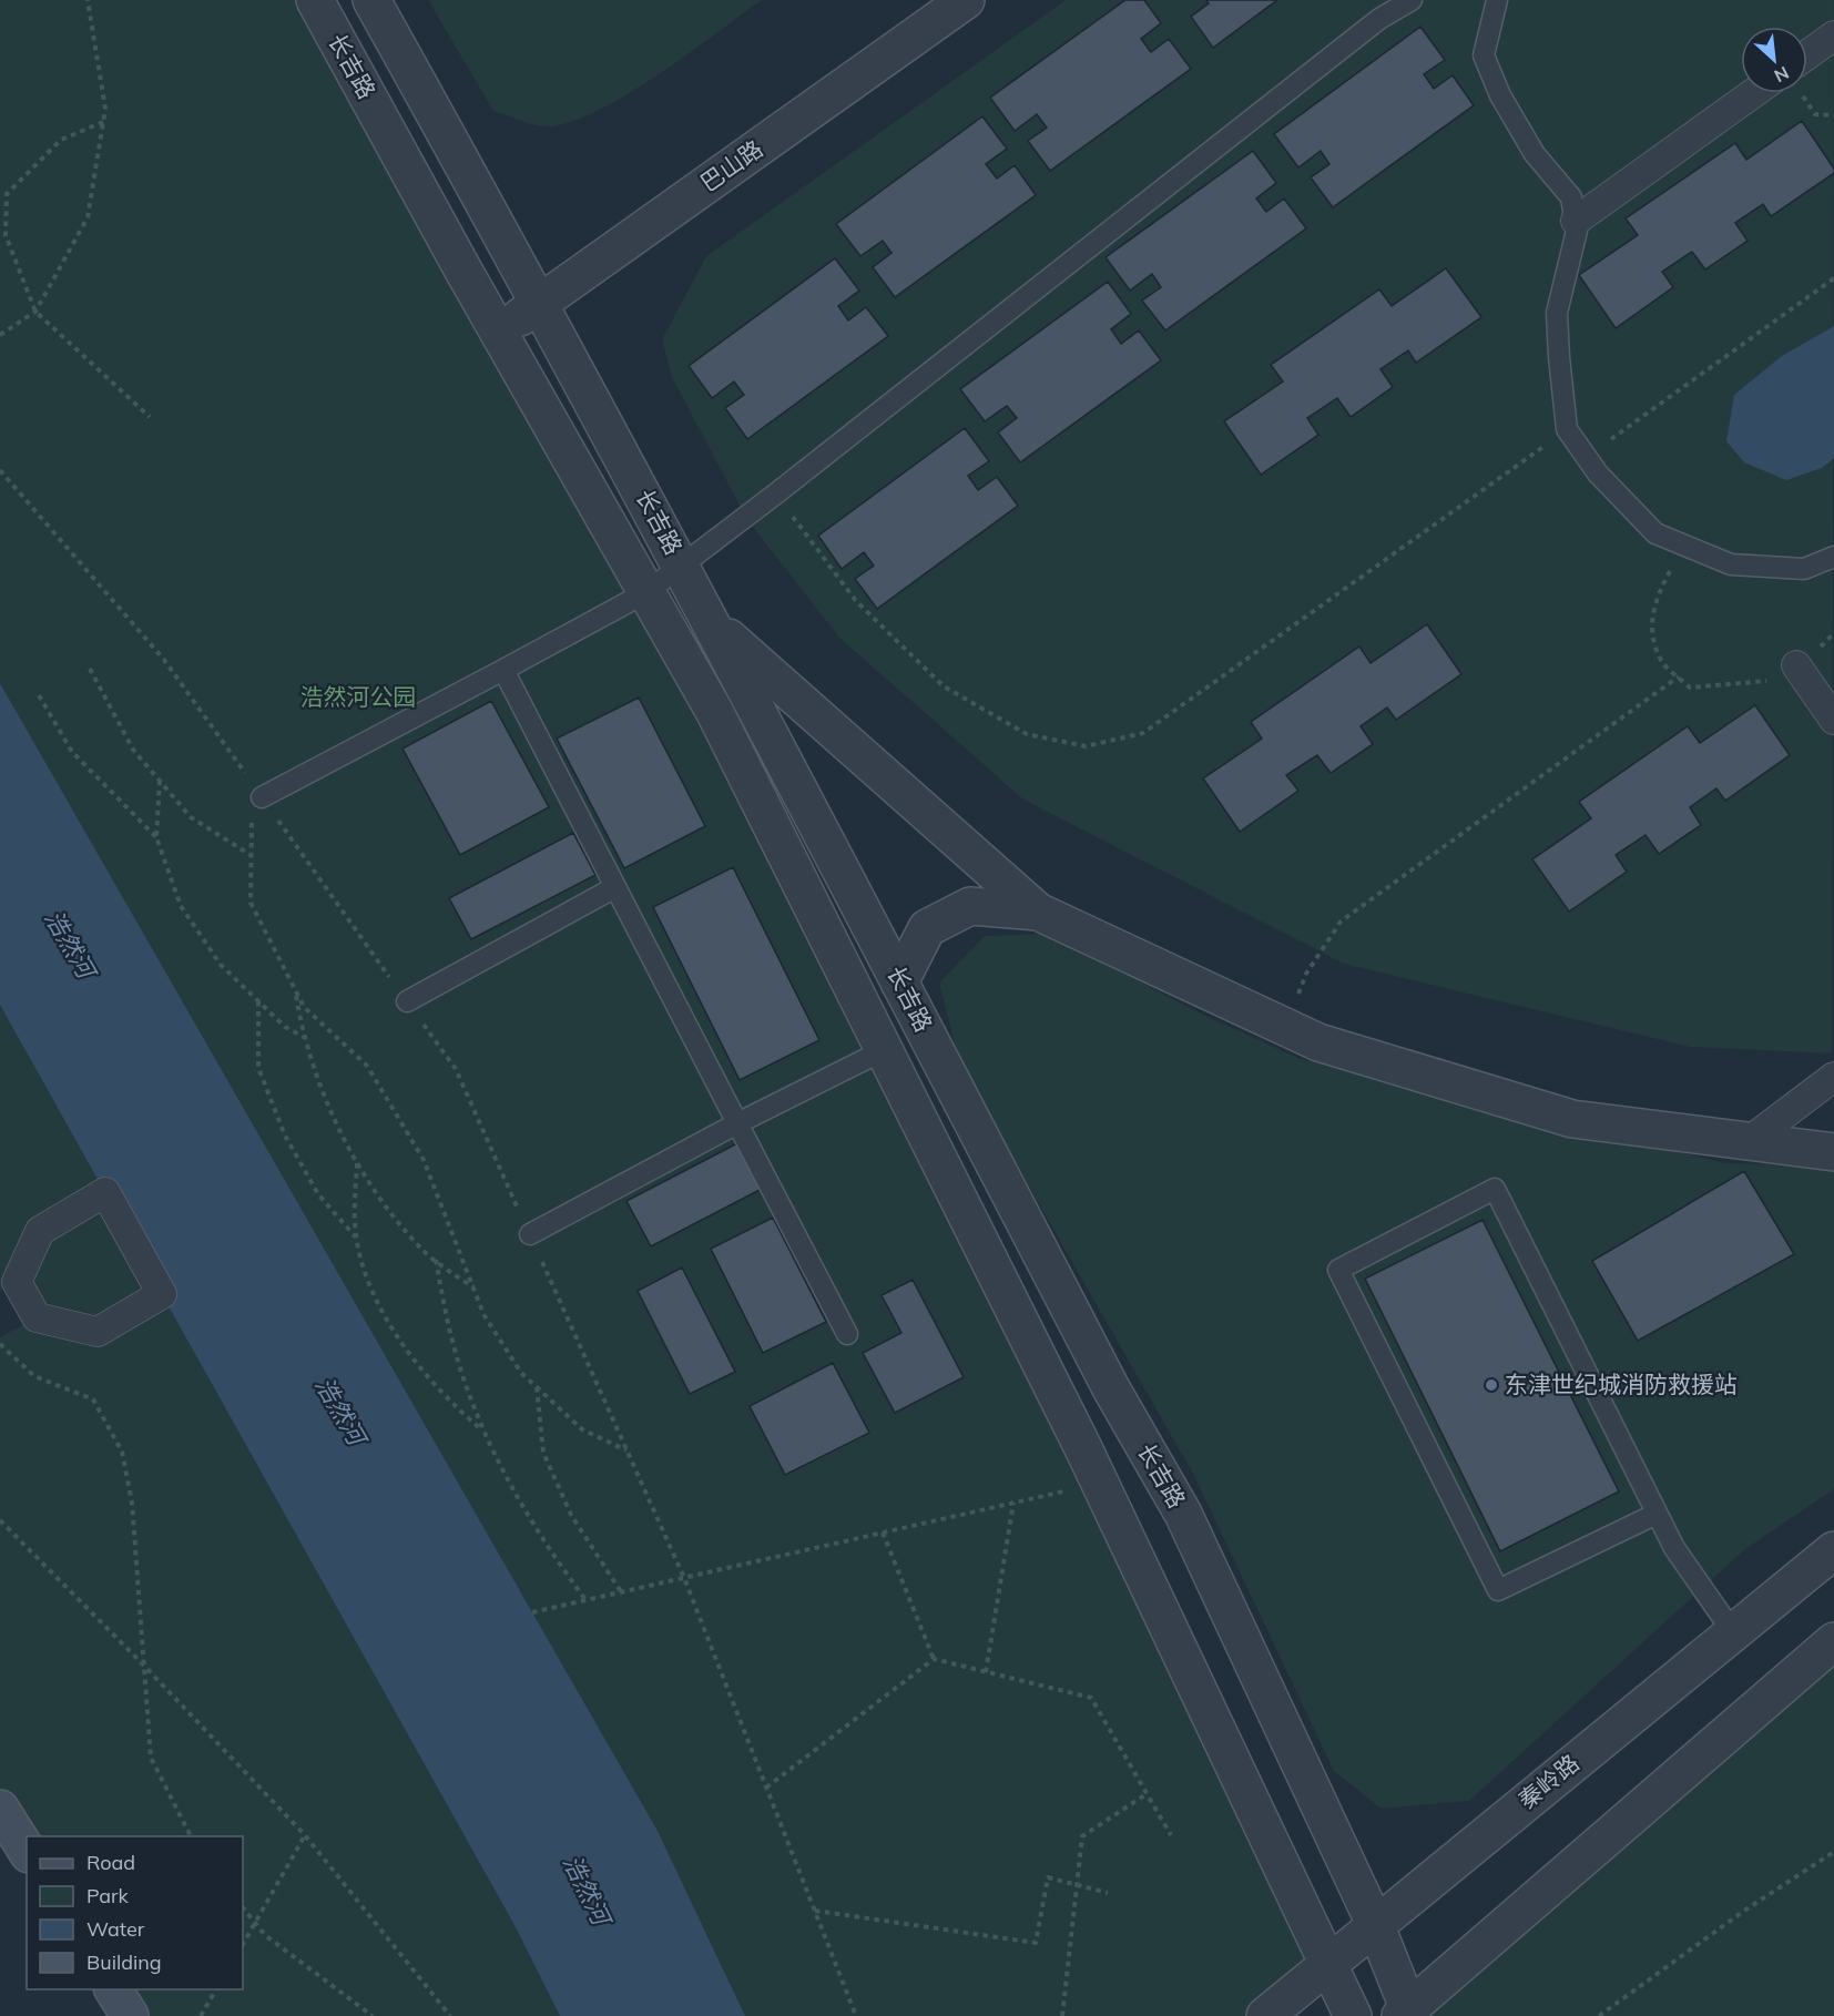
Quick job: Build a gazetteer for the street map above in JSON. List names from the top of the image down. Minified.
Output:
{"streets":{"street":["长吉路","巴山路","秦岭路"]},"crossings":[["长吉路","巴山路"],["长吉路","秦岭路"]],"water":["浩然河"],"parks":["浩然河公园"],"places":["东津世纪城消防救援站"],"legend":["Road","Park","Water","Building"],"north":"bottom right"}
